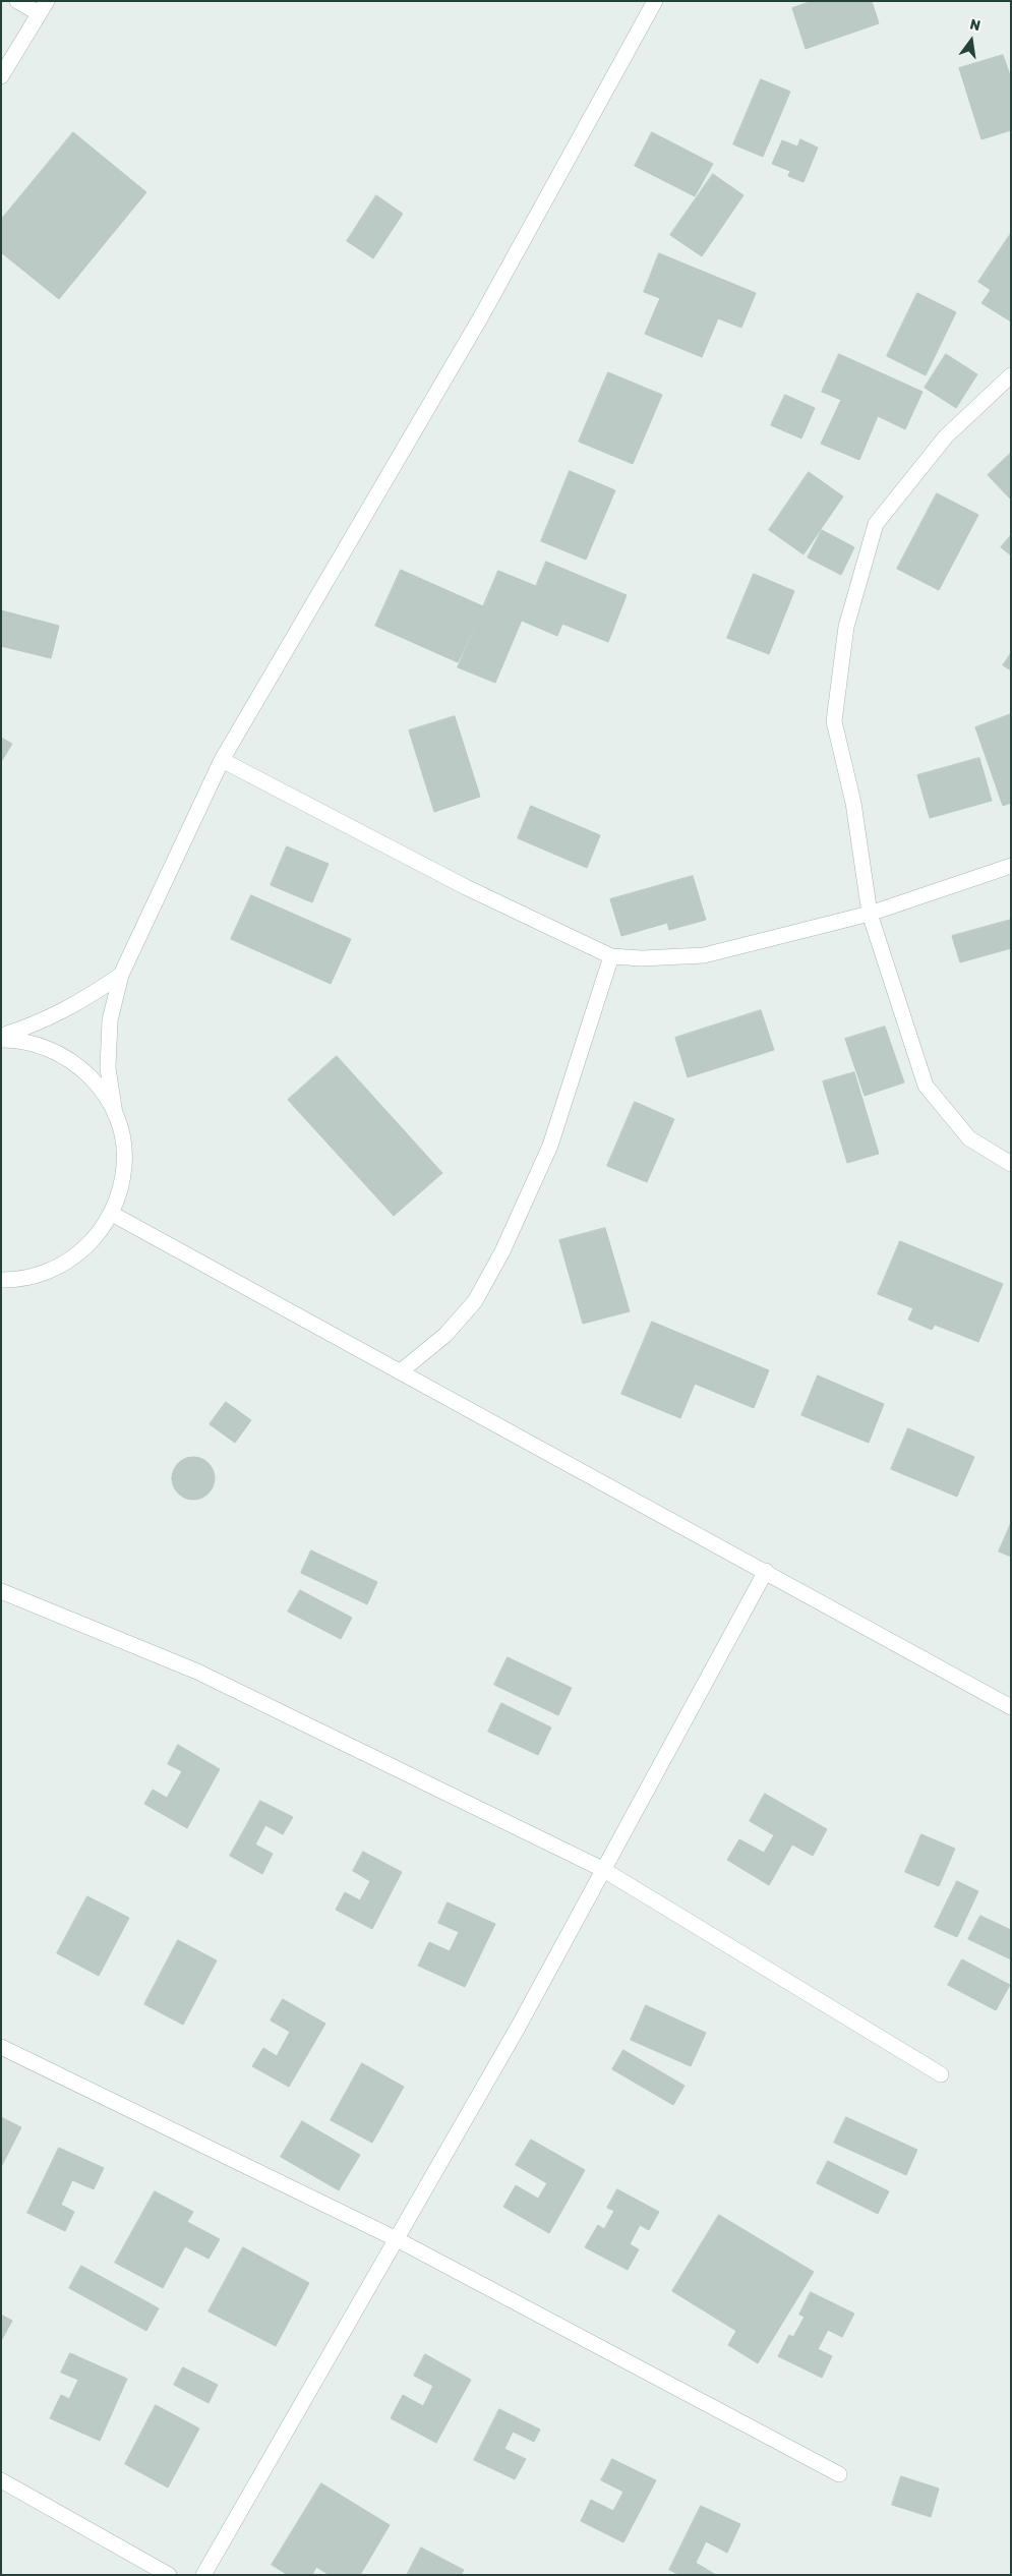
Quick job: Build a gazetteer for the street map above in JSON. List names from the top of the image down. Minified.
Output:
{"north":"top"}
